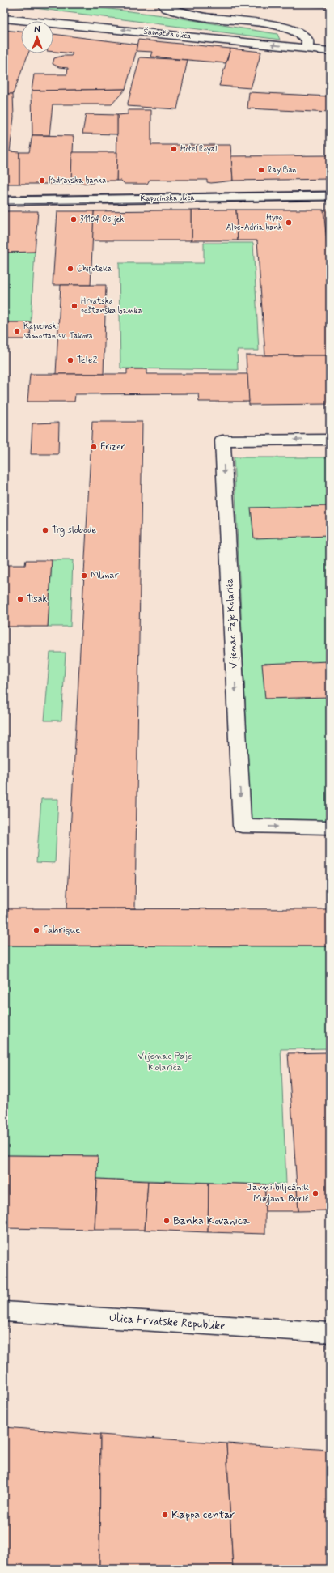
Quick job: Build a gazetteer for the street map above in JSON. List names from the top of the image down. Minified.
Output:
{"streets":{"street":["Šamačka ulica","Kapucinska ulica","Vijenac Paje Kolarića","Ulica Hrvatske Republike"]},"parks":["Vijenac Paje Kolarića"],"places":["Hotel Royal","Ray Ban","Podravska banka","31104 Osijek","Hypo Alpe-Adria bank","Chipoteka","Hrvatska poštanska banka","Kapucinski samostan sv. Jakova","Tele2","Frizer","Trg slobode","Mlinar","Tisak","Fabrique","Javni bilježnik Mirjana Borić","Banka Kovanica","Kappa centar"],"north":"top"}
